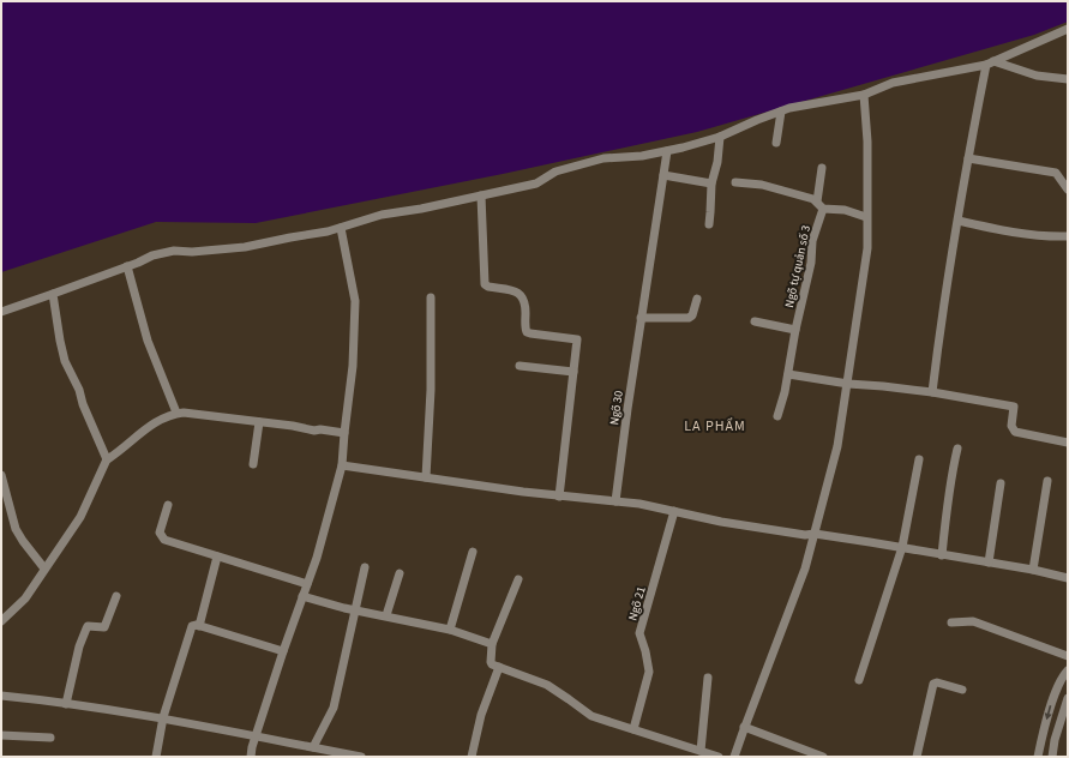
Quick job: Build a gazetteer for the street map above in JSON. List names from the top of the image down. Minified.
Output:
{"streets":{"street":["Ngõ tự quản số 3","Ngõ 30","Ngõ 21"]},"districts":["LA PHẨM"]}
